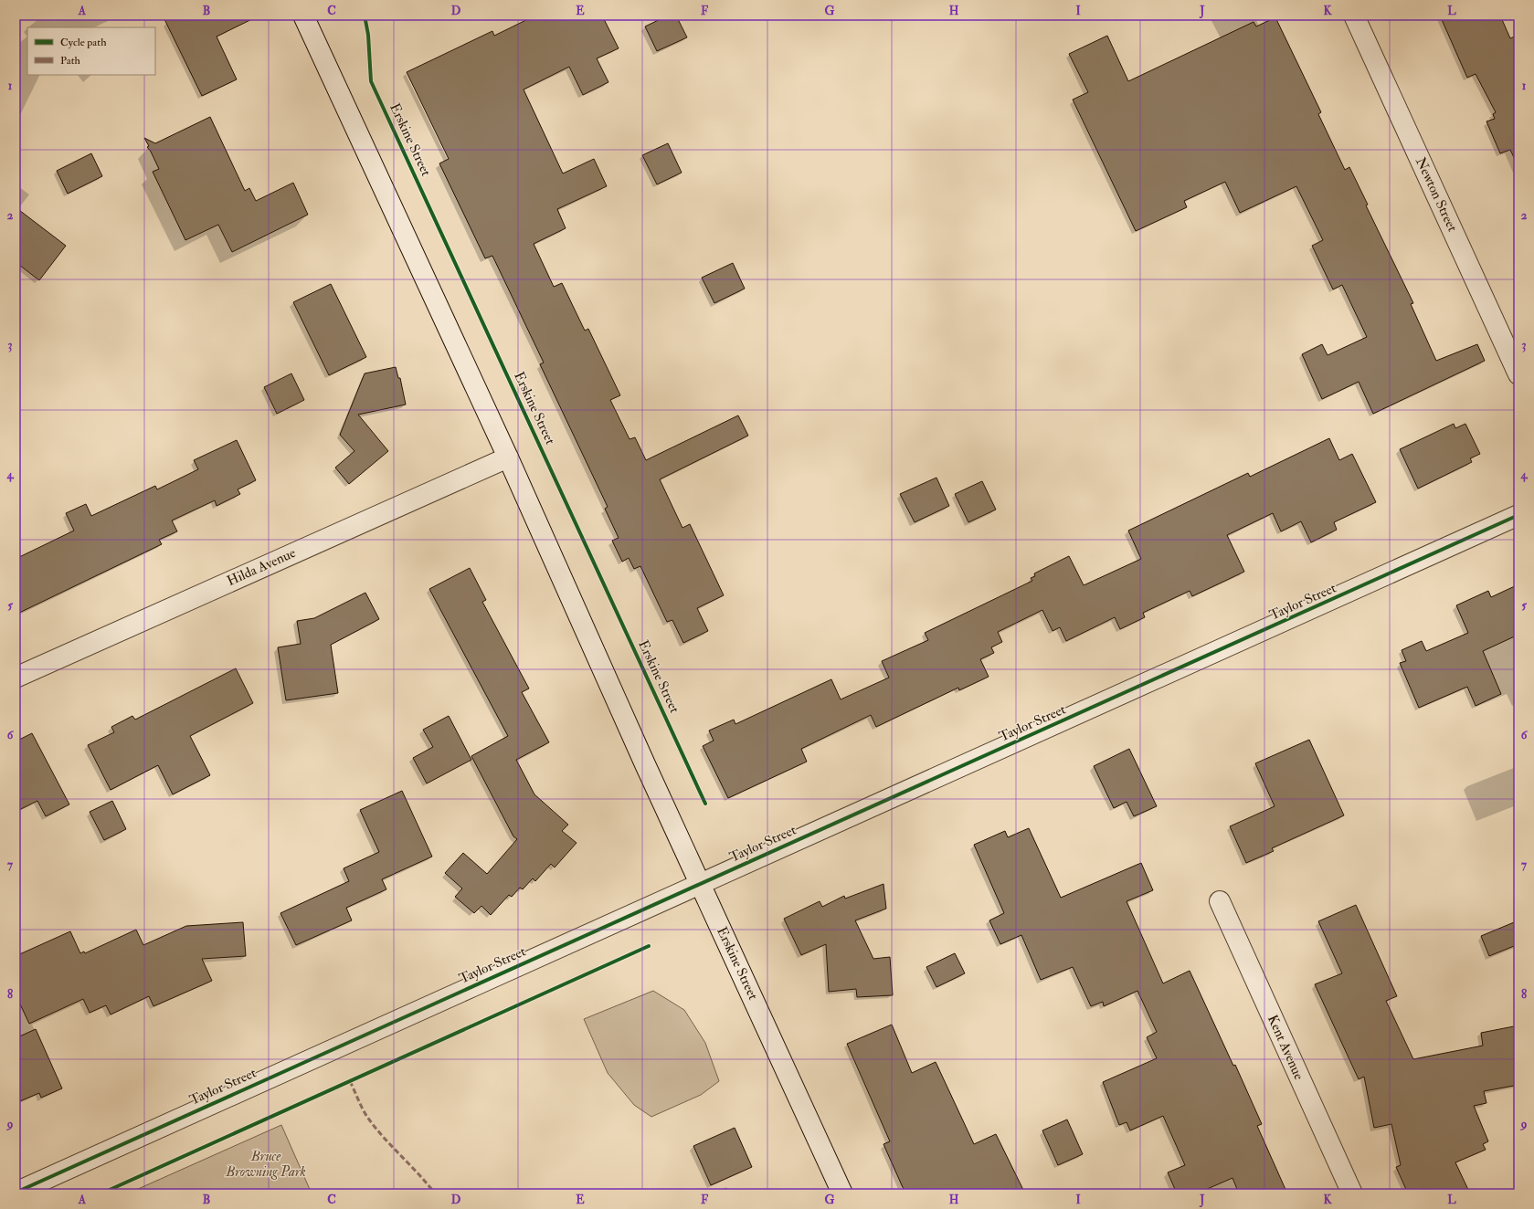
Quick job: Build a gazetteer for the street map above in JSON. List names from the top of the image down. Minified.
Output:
{"streets":{"street":["Erskine Street","Newton Street","Hilda Avenue","Taylor Street","Kent Avenue"]},"crossings":[["Erskine Street","Hilda Avenue"],["Erskine Street","Taylor Street"]],"parks":["Bruce Browning Park"],"legend":["Cycle path","Path"],"grid":{"columns":["A","B","C","D","E","F","G","H","I","J","K","L"],"rows":["1","2","3","4","5","6","7","8","9"]}}
